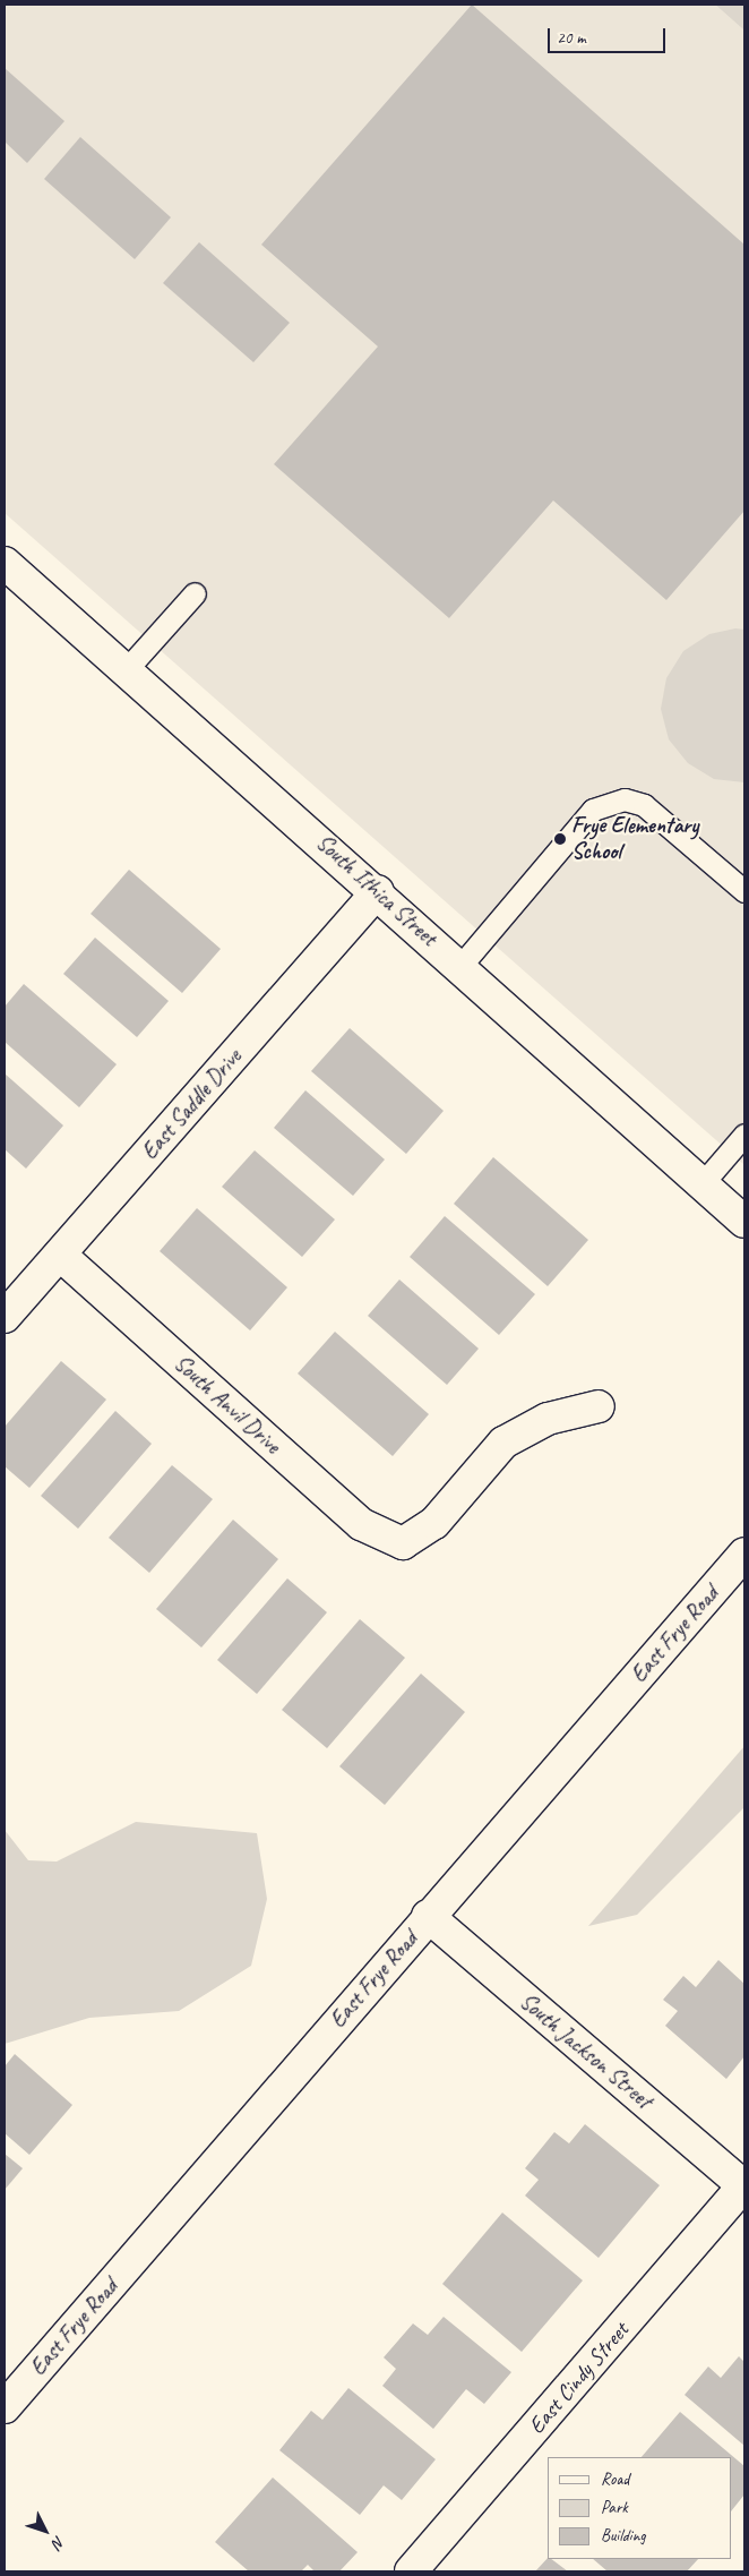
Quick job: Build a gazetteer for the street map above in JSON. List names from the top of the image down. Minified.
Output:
{"streets":{"street":["South Ithica Street","East Saddle Drive","South Anvil Drive","East Frye Road","South Jackson Street","East Cindy Street"]},"crossings":[["South Ithica Street","East Saddle Drive"],["East Saddle Drive","South Anvil Drive"],["East Frye Road","South Jackson Street"],["South Jackson Street","East Cindy Street"]],"places":["Frye Elementary School"],"legend":["Road","Park","Building"],"scale_bar":"20 m","north":"bottom right"}
